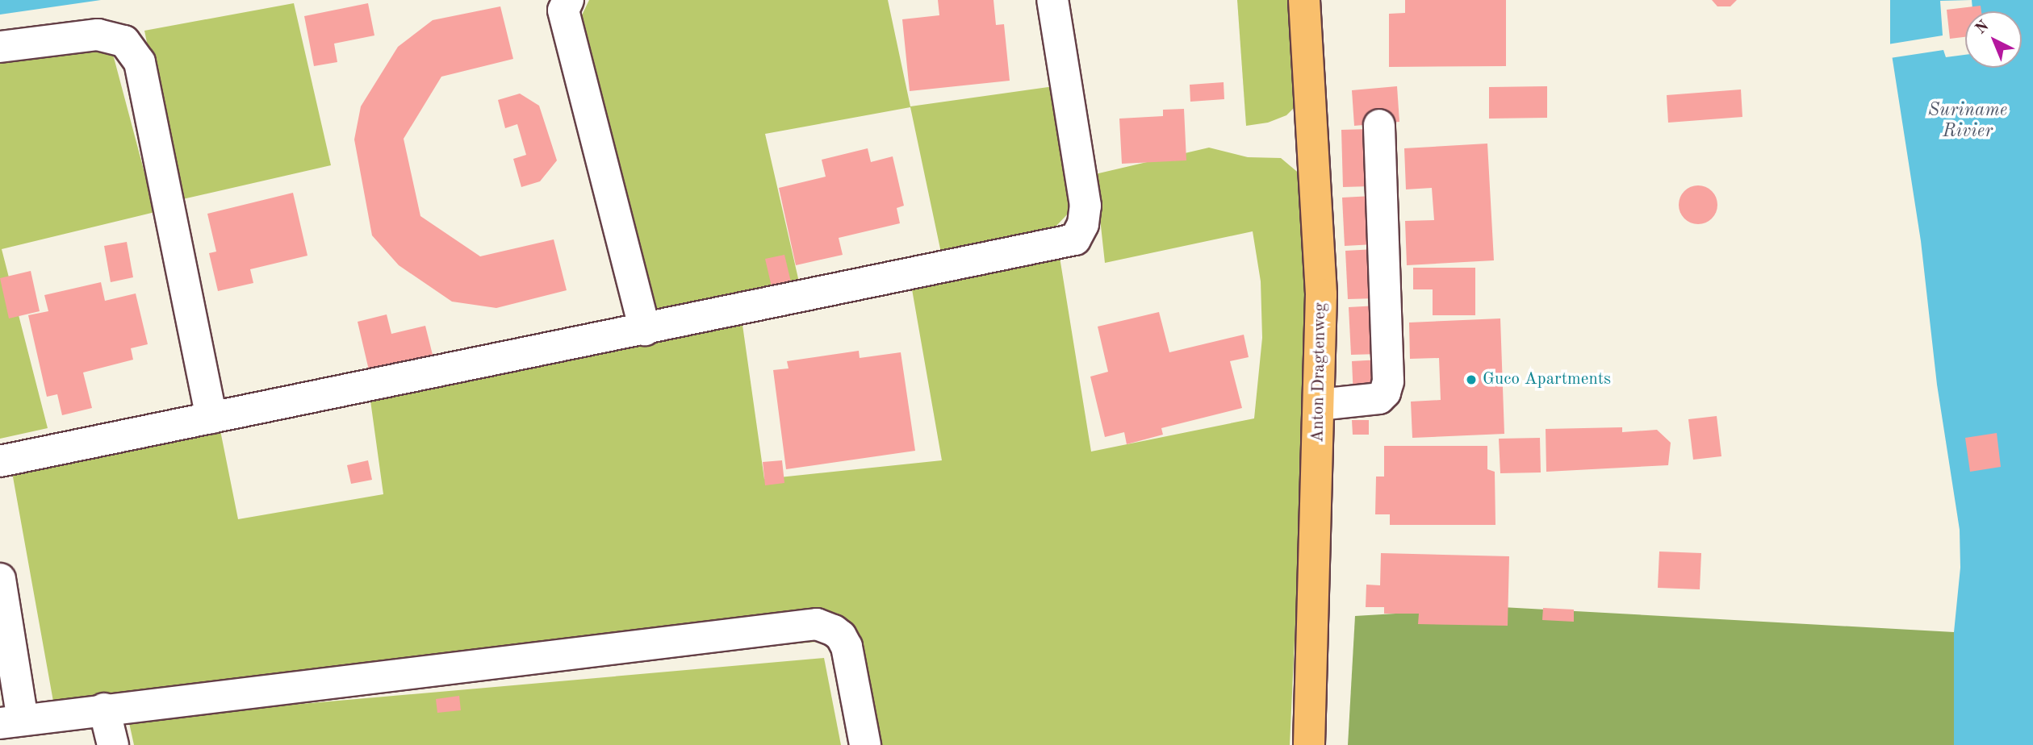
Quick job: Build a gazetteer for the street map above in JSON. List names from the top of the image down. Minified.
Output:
{"streets":{"main road":["Anton Dragtenweg"]},"water":["Suriname Rivier"],"places":["Guco Apartments"],"north":"top left"}
